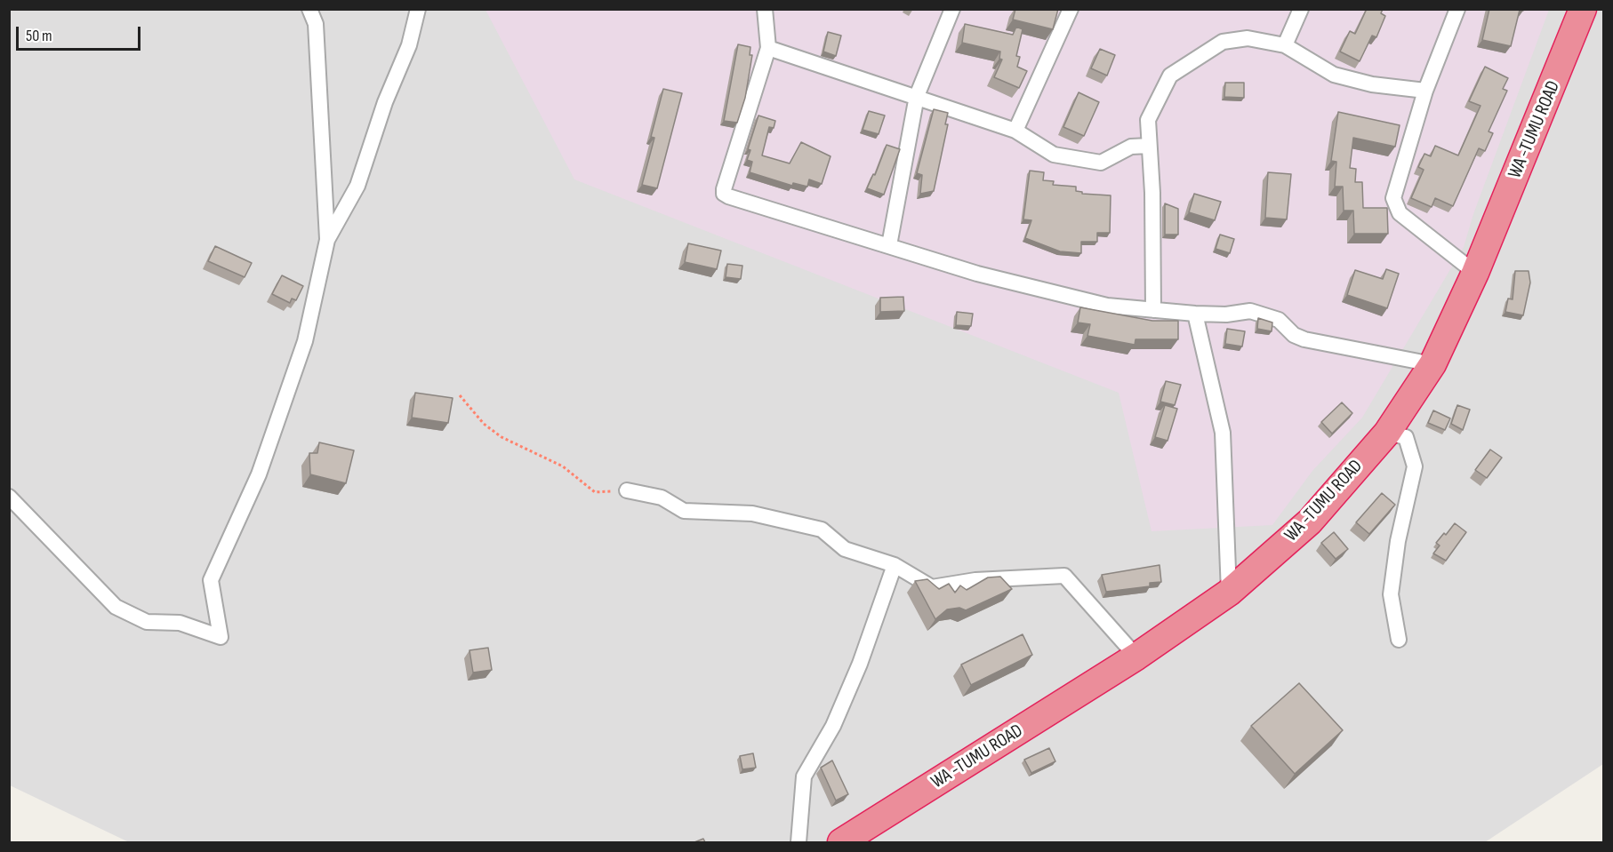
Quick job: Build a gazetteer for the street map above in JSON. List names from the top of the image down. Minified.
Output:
{"streets":{"highway":["WA -TUMU ROAD"]},"scale_bar":"50 m"}
